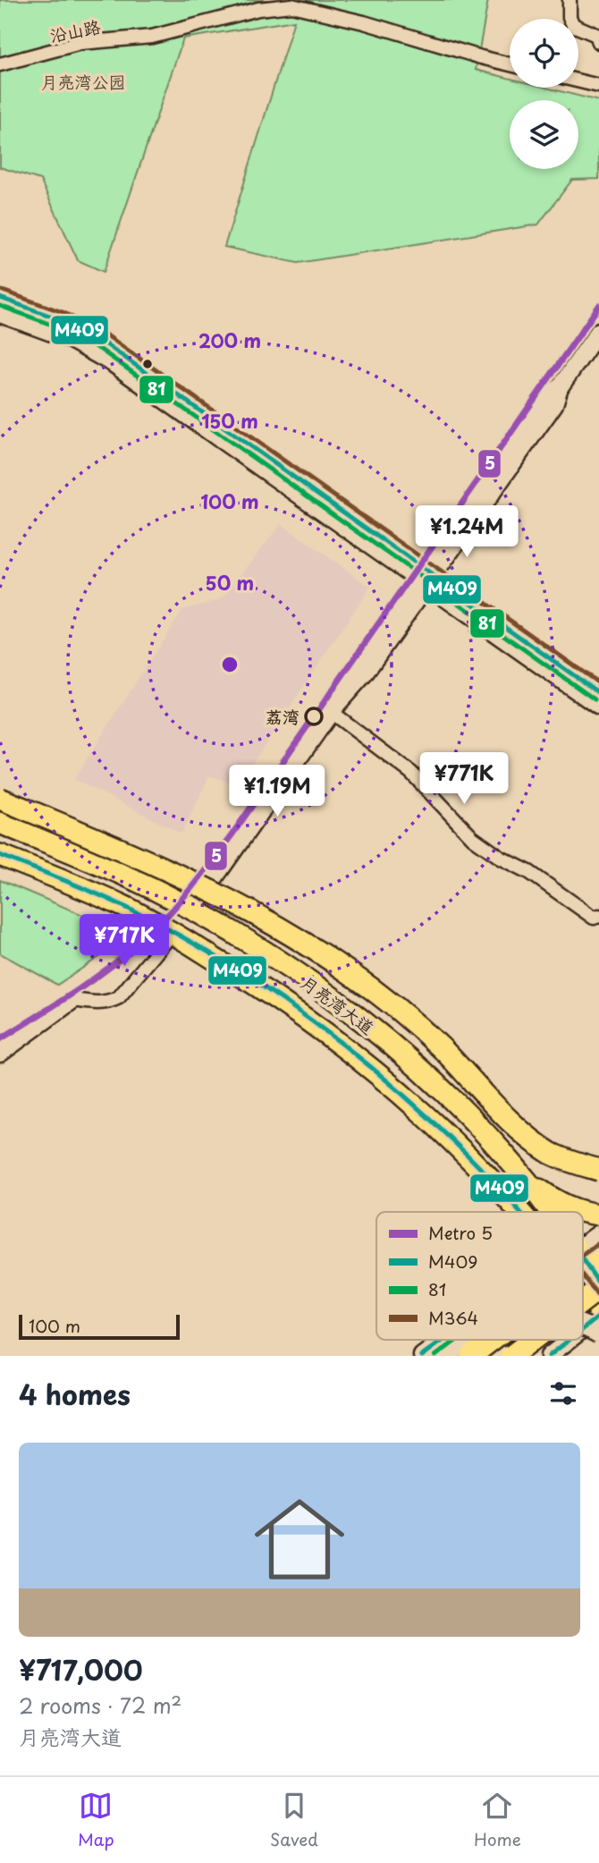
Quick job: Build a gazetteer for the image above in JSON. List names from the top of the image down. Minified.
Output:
{"streets":{"main road":["月亮湾大道"],"street":["沿山路"]},"parks":["月亮湾公园"],"places":["荔湾"],"lines":["transit line M364","transit line M409","metro line 5","transit line 81"],"legend":["Metro 5","M409","81","M364"],"scale_bar":"100 m","page":{"price":["¥1.24M","¥771K","¥1.19M","¥717K"],"scale":"100 m","heading":"4 homes","list":[{"name":"¥717,000","note":"2 rooms · 72 m² · 月亮湾大道"}],"tabs":["Map","Saved","Home"]},"rings":["200 m","150 m","100 m","50 m"]}
